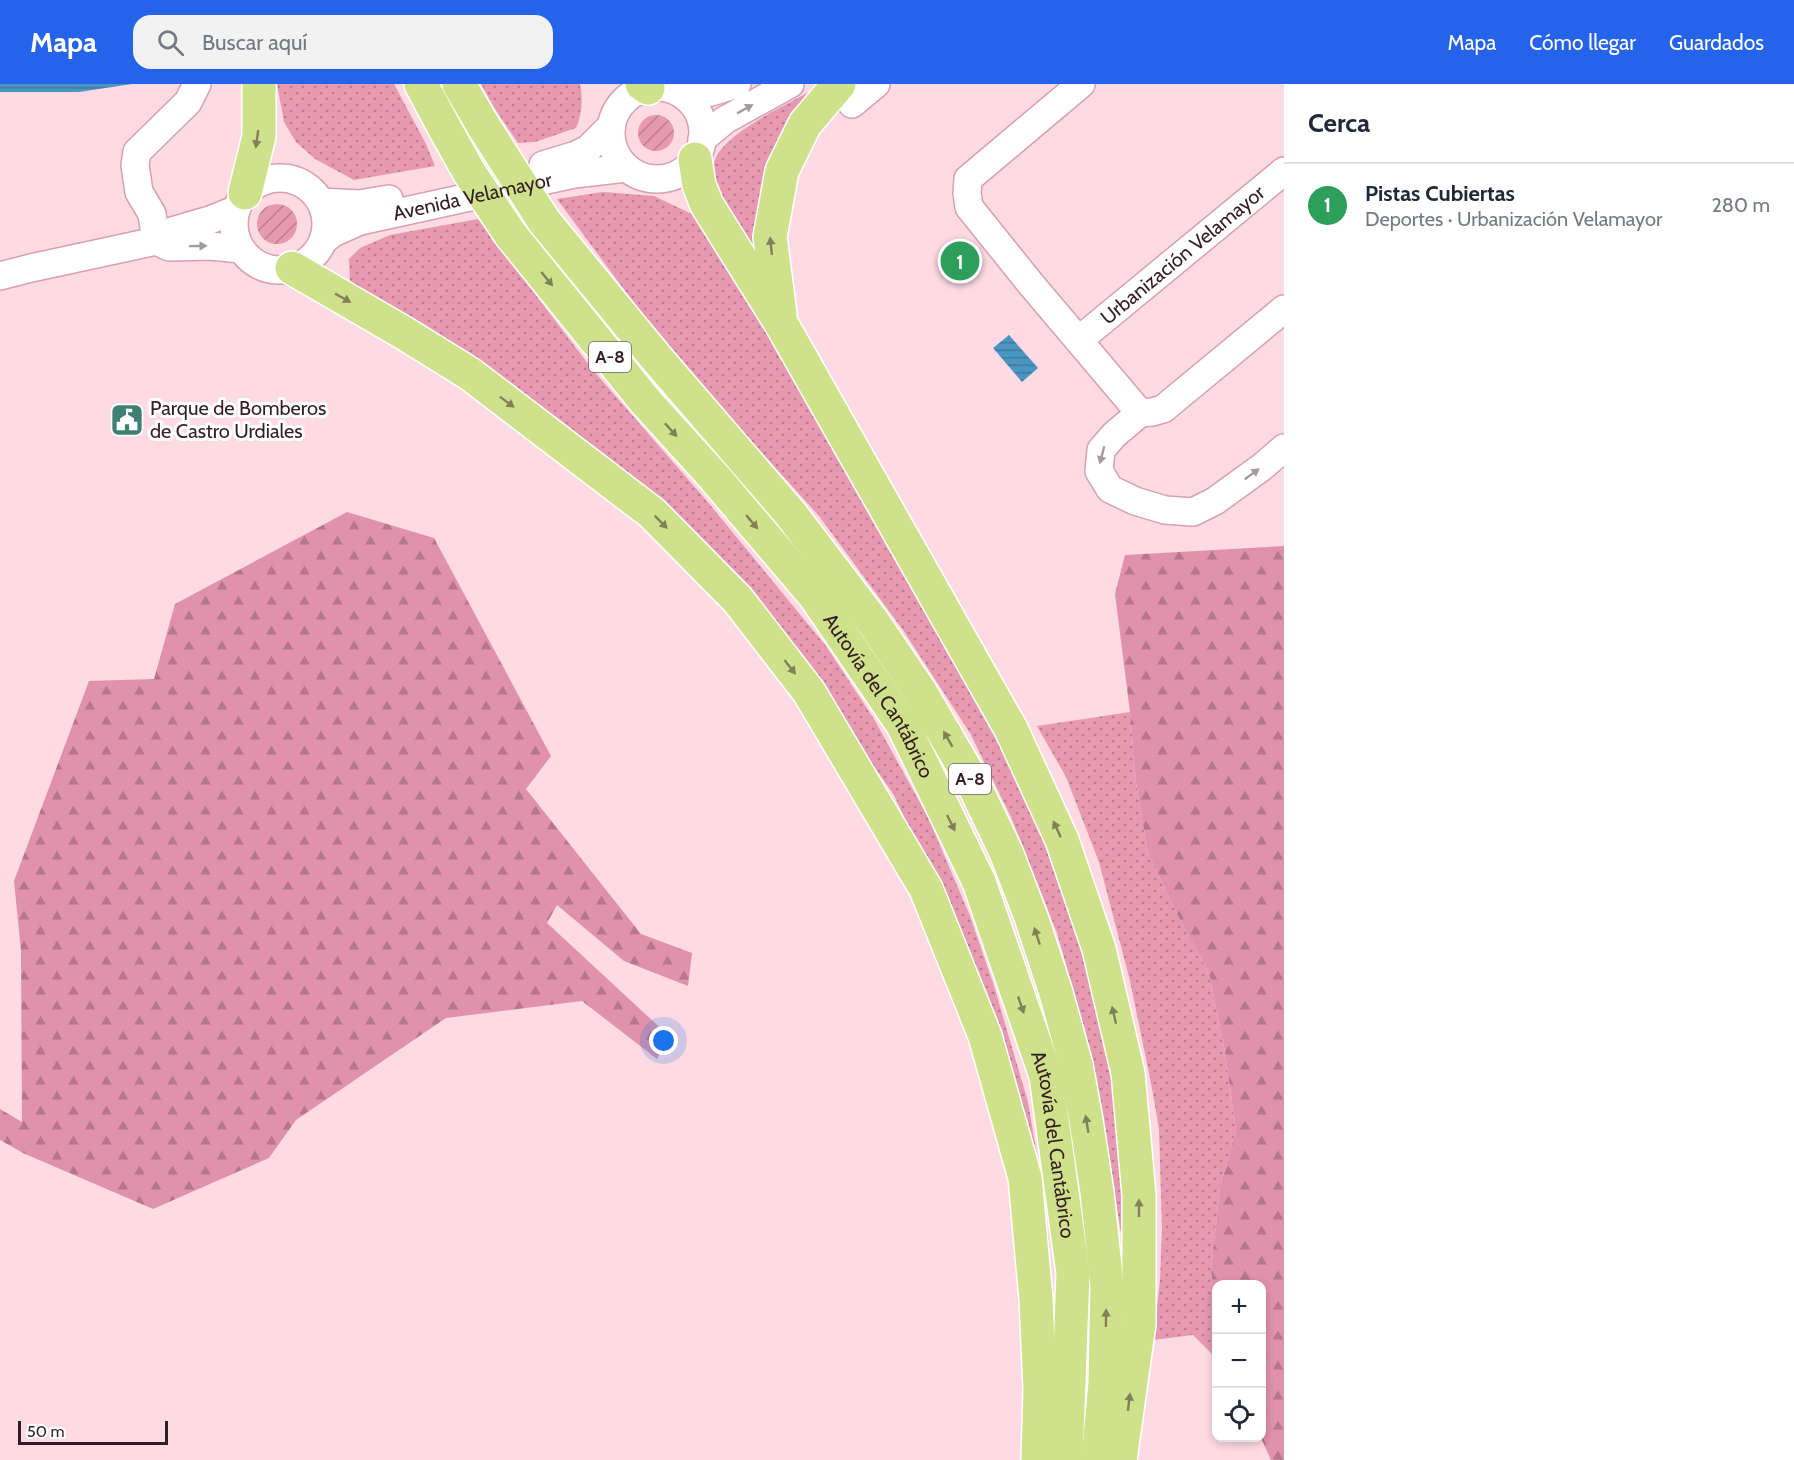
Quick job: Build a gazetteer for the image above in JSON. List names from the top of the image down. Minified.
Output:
{"streets":{"highway":["A-8","Autovía del Cantábrico"],"street":["Avenida Velamayor","Urbanización Velamayor"]},"places":{"public building":["Parque de Bomberos de Castro Urdiales"]},"scale_bar":"50 m","page":{"header":"Mapa","search":"Buscar aquí","nav":["Mapa","Cómo llegar","Guardados"],"heading":"Cerca","list":[{"mark":"1","name":"Pistas Cubiertas","note":"Deportes · Urbanización Velamayor","value":"280 m"}],"pins":"1","map_buttons":["+","−"],"scale":"50 m"}}
